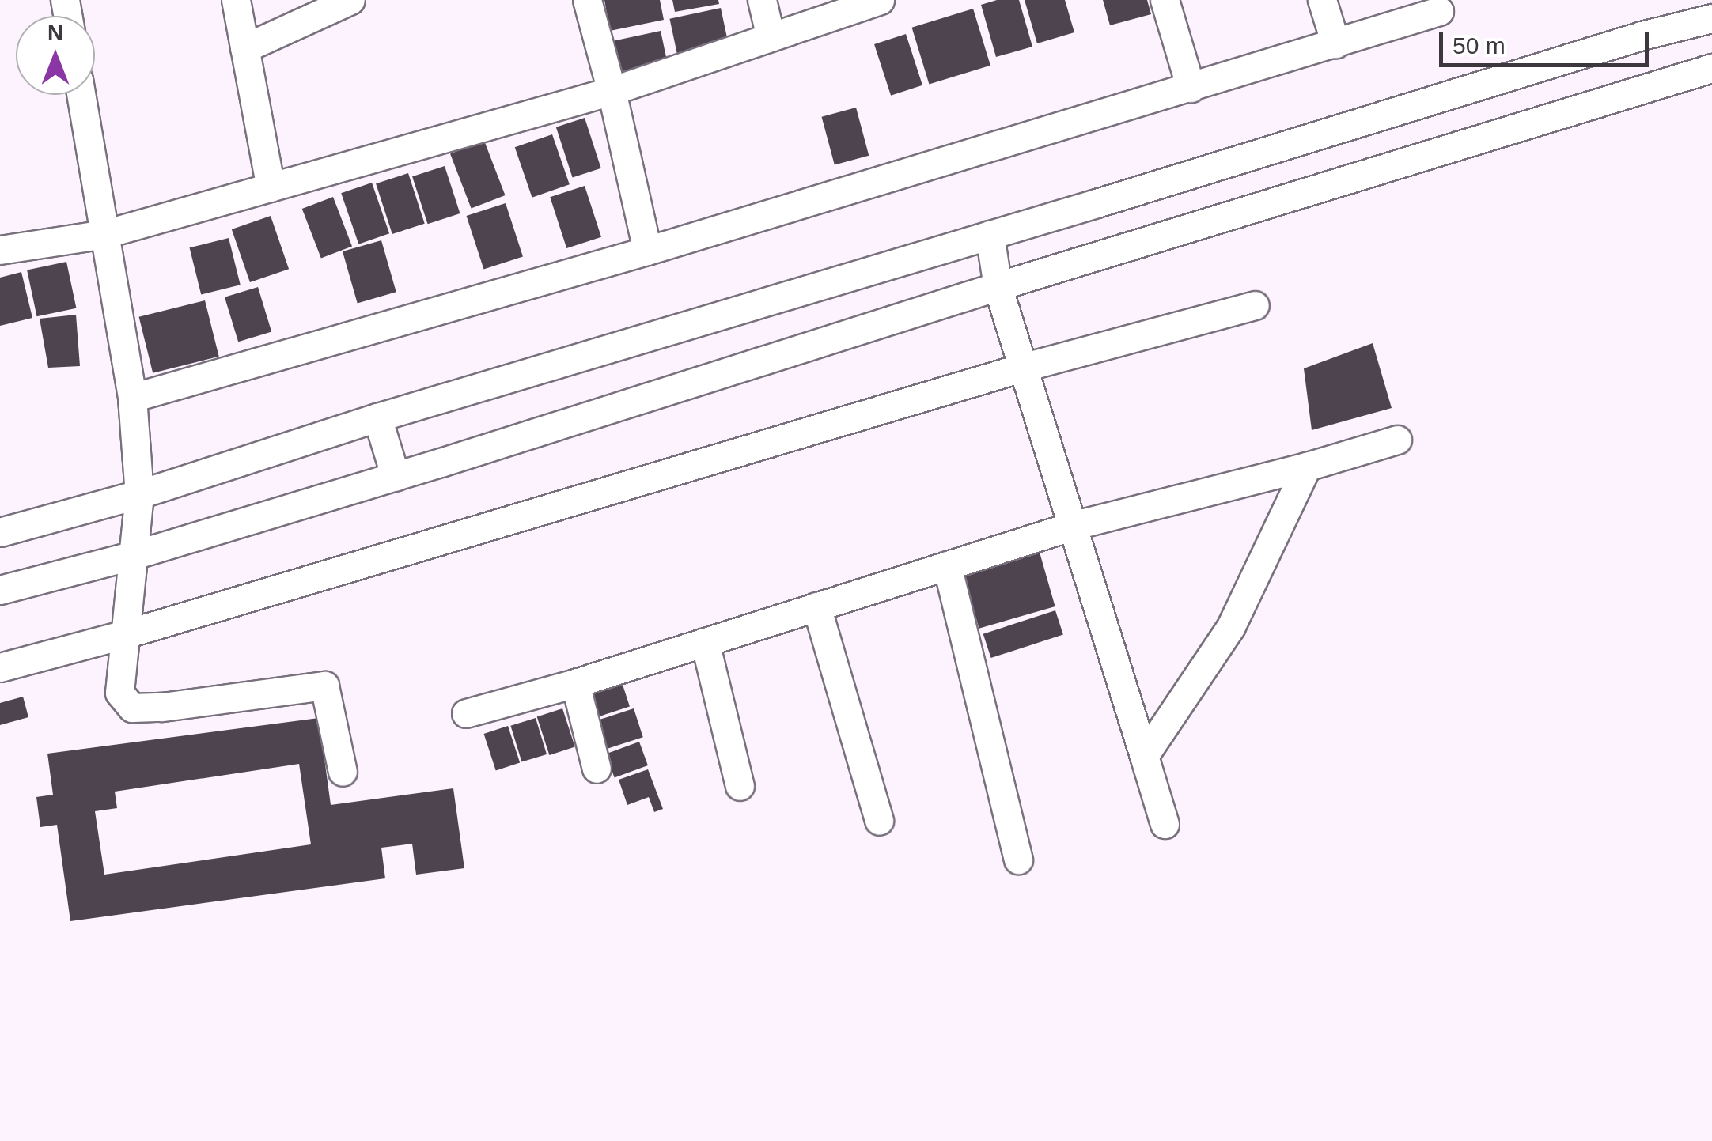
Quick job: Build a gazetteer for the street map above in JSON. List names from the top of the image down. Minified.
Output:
{"scale_bar":"50 m","north":"top"}
